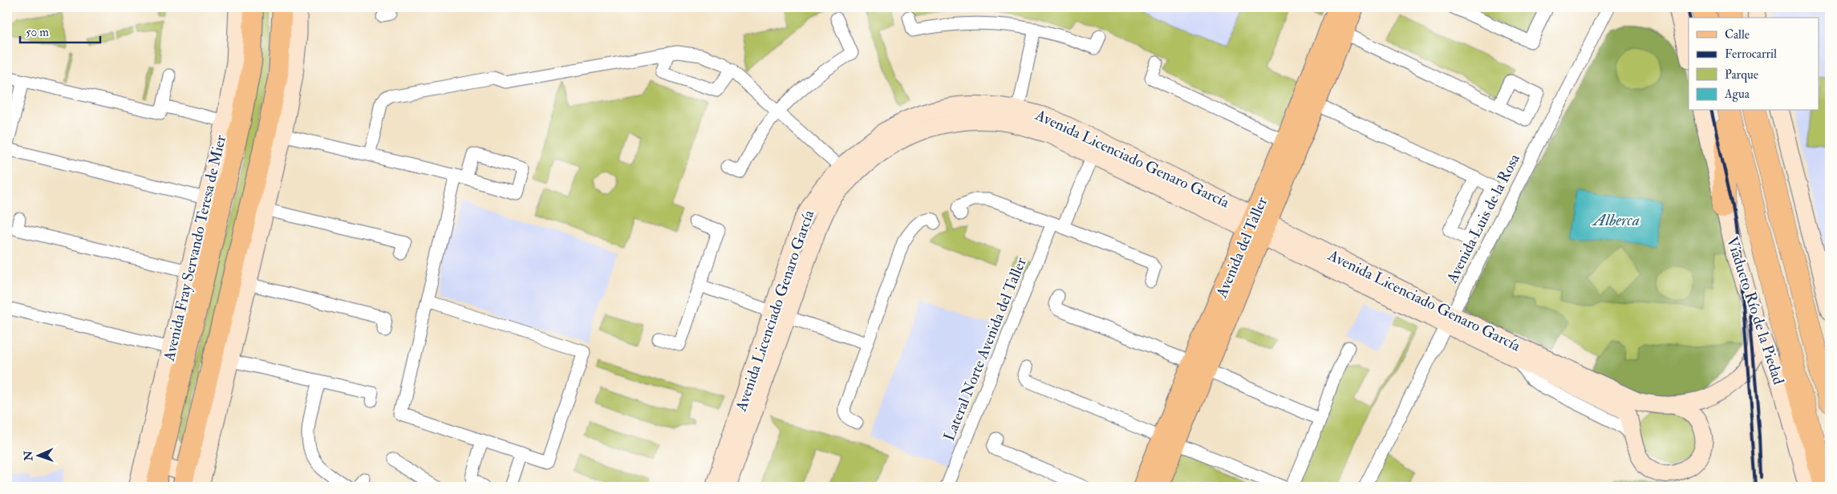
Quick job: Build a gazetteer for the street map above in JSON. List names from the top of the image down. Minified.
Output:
{"streets":{"highway":["Viaducto Río de la Piedad"],"main road":["Avenida del Taller","Avenida Fray Servando Teresa de Mier"],"street":["Avenida Licenciado Genaro García","Avenida Luis de la Rosa","Lateral Norte Avenida del Taller"]},"crossings":[["Avenida Licenciado Genaro García","Avenida Luis de la Rosa"],["Avenida Licenciado Genaro García","Avenida del Taller"],["Avenida Licenciado Genaro García","Viaducto Río de la Piedad"],["Avenida Licenciado Genaro García","Lateral Norte Avenida del Taller"]],"water":["Alberca"],"legend":["Calle","Ferrocarril","Parque","Agua"],"scale_bar":"50 m","north":"left"}
